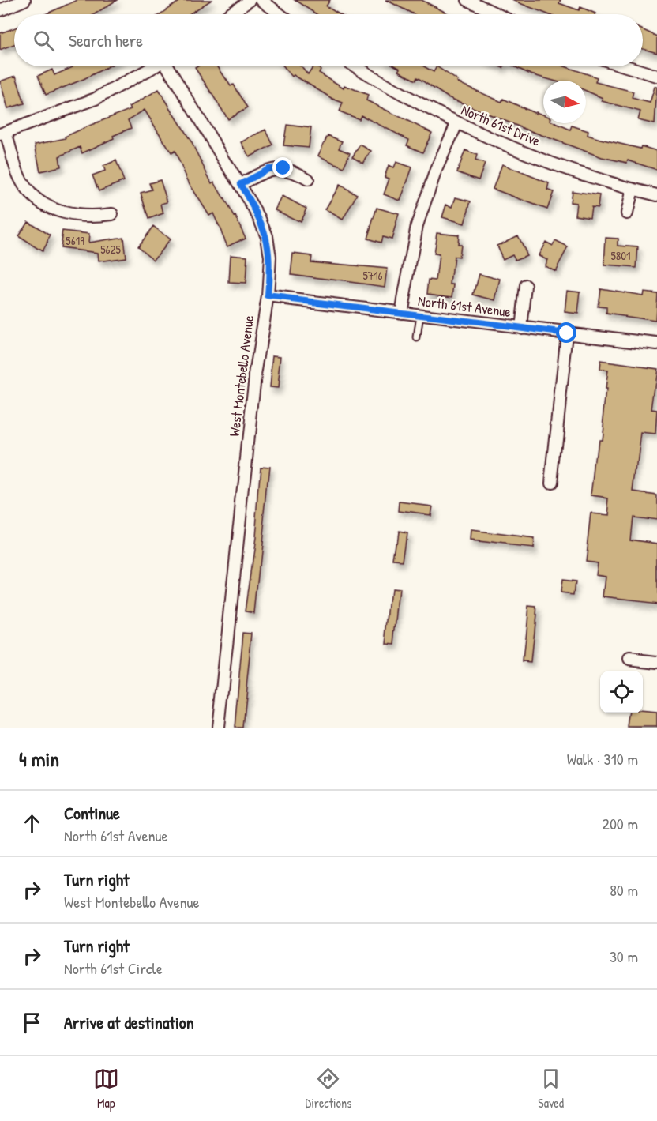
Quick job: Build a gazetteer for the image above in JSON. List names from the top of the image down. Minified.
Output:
{"streets":{"street":["North 61st Drive","North 61st Avenue","West Montebello Avenue"]},"crossings":[["North 61st Avenue","West Montebello Avenue"]],"house_numbers":["5619","5625","5801","5716"],"north":"right","page":{"search":"Search here","heading":["4 min","Walk · 310 m"],"list":[["Continue","North 61st Avenue","200 m"],["Turn right","West Montebello Avenue","80 m"],["Turn right","North 61st Circle","30 m"],"Arrive at destination"],"nav":["Map","Directions","Saved"]}}
